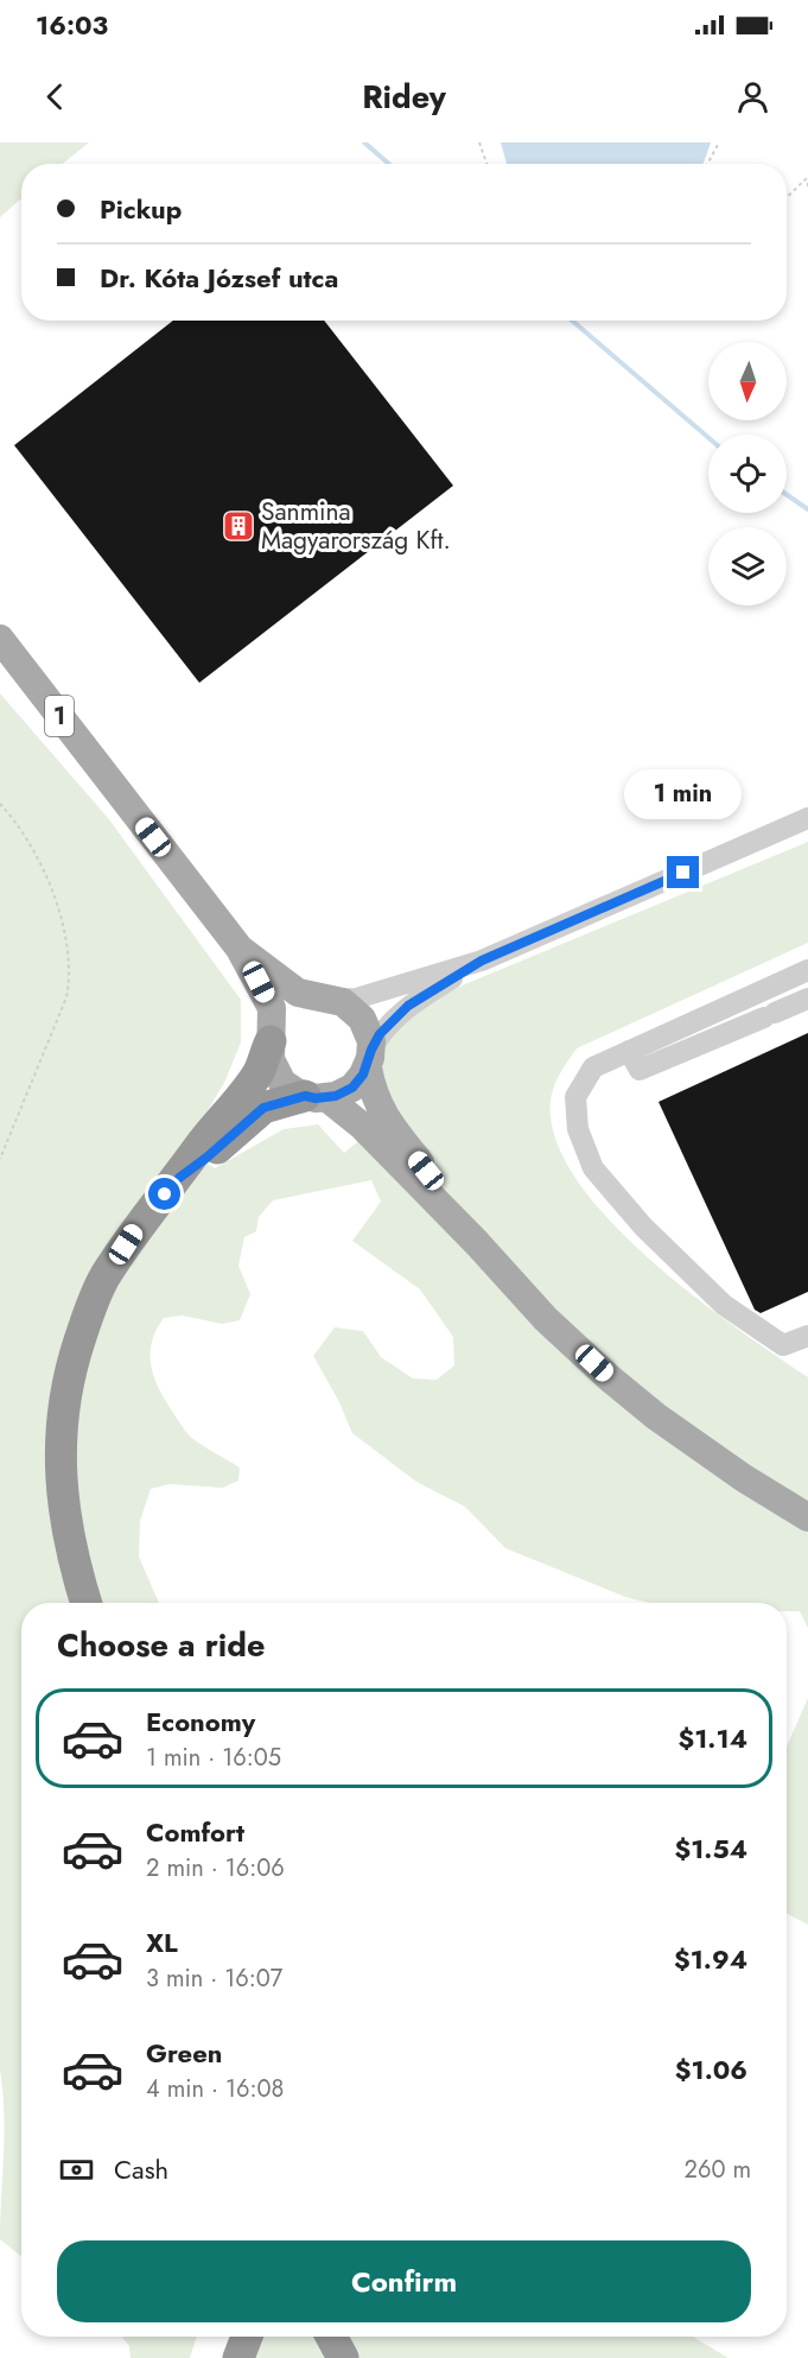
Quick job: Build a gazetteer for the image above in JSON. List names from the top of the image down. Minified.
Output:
{"streets":{"main road":["1"]},"places":{"building":["Sanmina Magyarország Kft."]},"north":"bottom","page":{"status":"16:03","header":"Ridey","banner":["Pickup","Dr. Kóta József utca"],"bubble":"1 min","heading":"Choose a ride","list":[{"name":"Economy","note":"1 min · 16:05","value":"$1.14"},{"name":"Comfort","note":"2 min · 16:06","value":"$1.54"},{"name":"XL","note":"3 min · 16:07","value":"$1.94"},{"name":"Green","note":"4 min · 16:08","value":"$1.06"}],"pay":["Cash","260 m"],"buttons":"Confirm"}}
